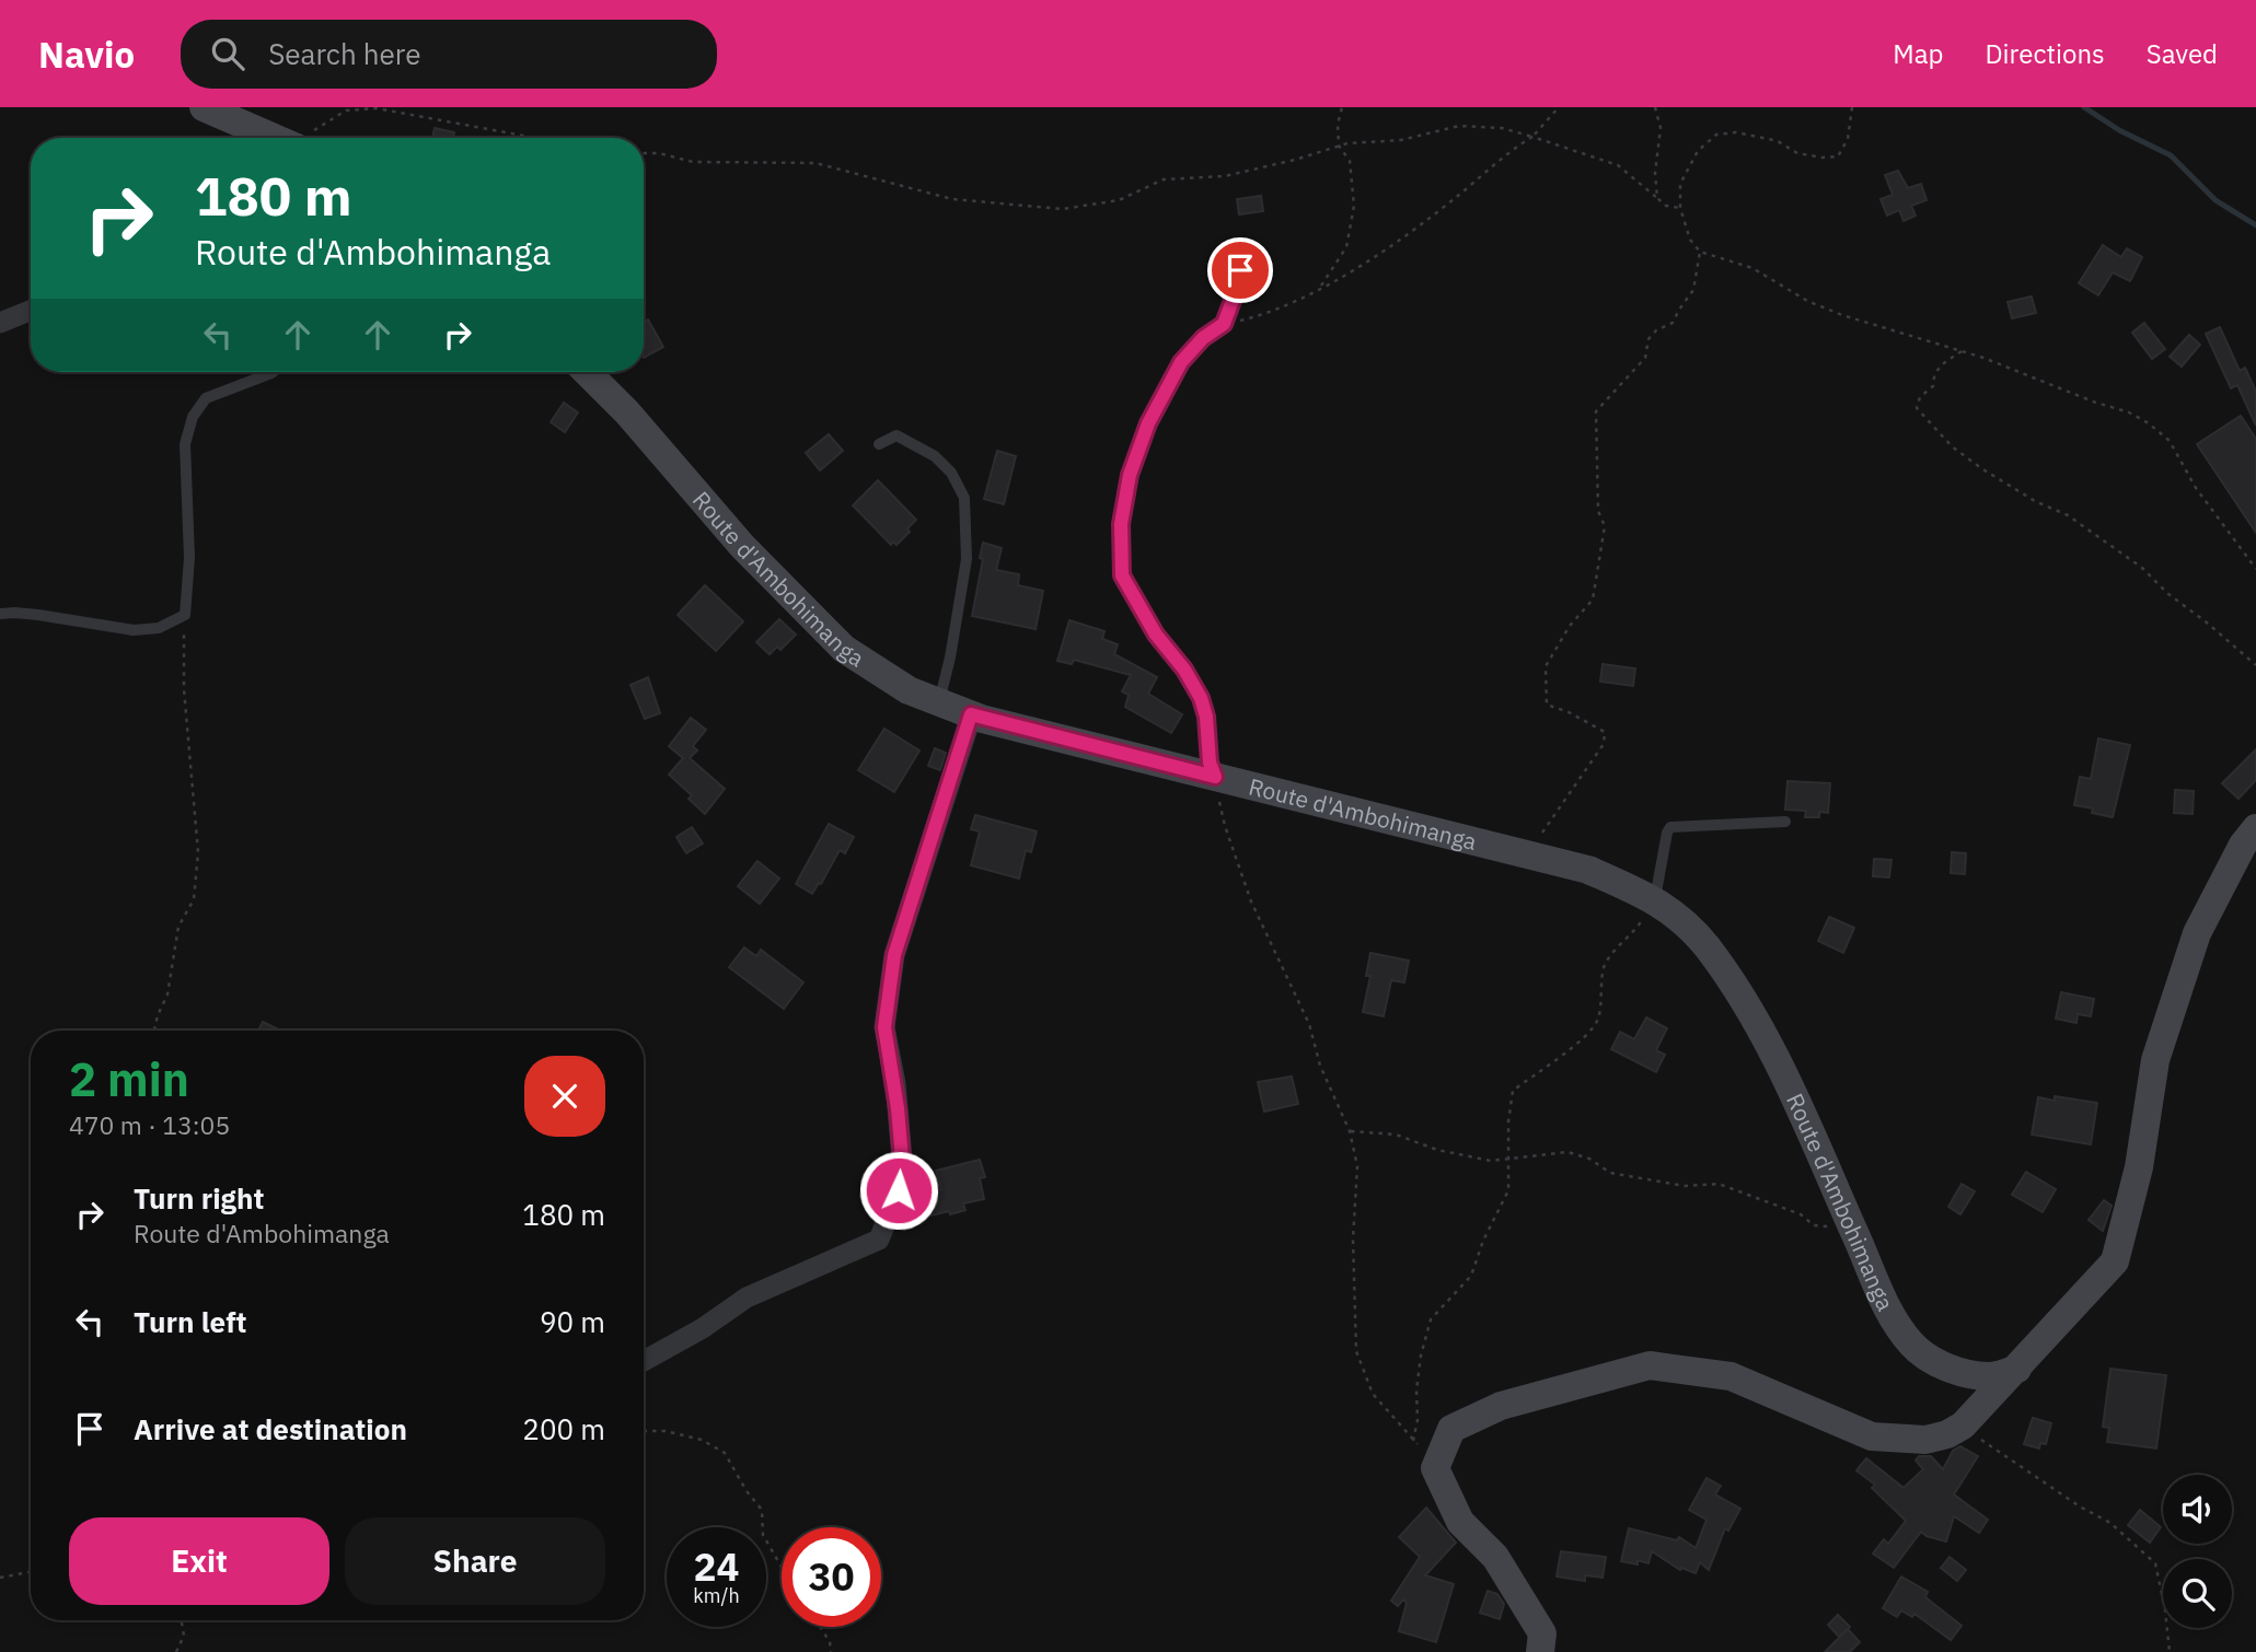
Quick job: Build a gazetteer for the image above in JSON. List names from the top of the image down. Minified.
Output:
{"streets":{"street":["Route d'Ambohimanga"]},"page":{"header":"Navio","search":"Search here","nav":["Map","Directions","Saved"],"turn":["180 m","Route d'Ambohimanga"],"heading":["2 min","470 m · 13:05"],"list":[{"name":"Turn right","note":"Route d'Ambohimanga","value":"180 m"},{"name":"Turn left","value":"90 m"},{"name":"Arrive at destination","value":"200 m"}],"buttons":["Exit","Share"],"speed":"24 km/h","limit":"30"}}
